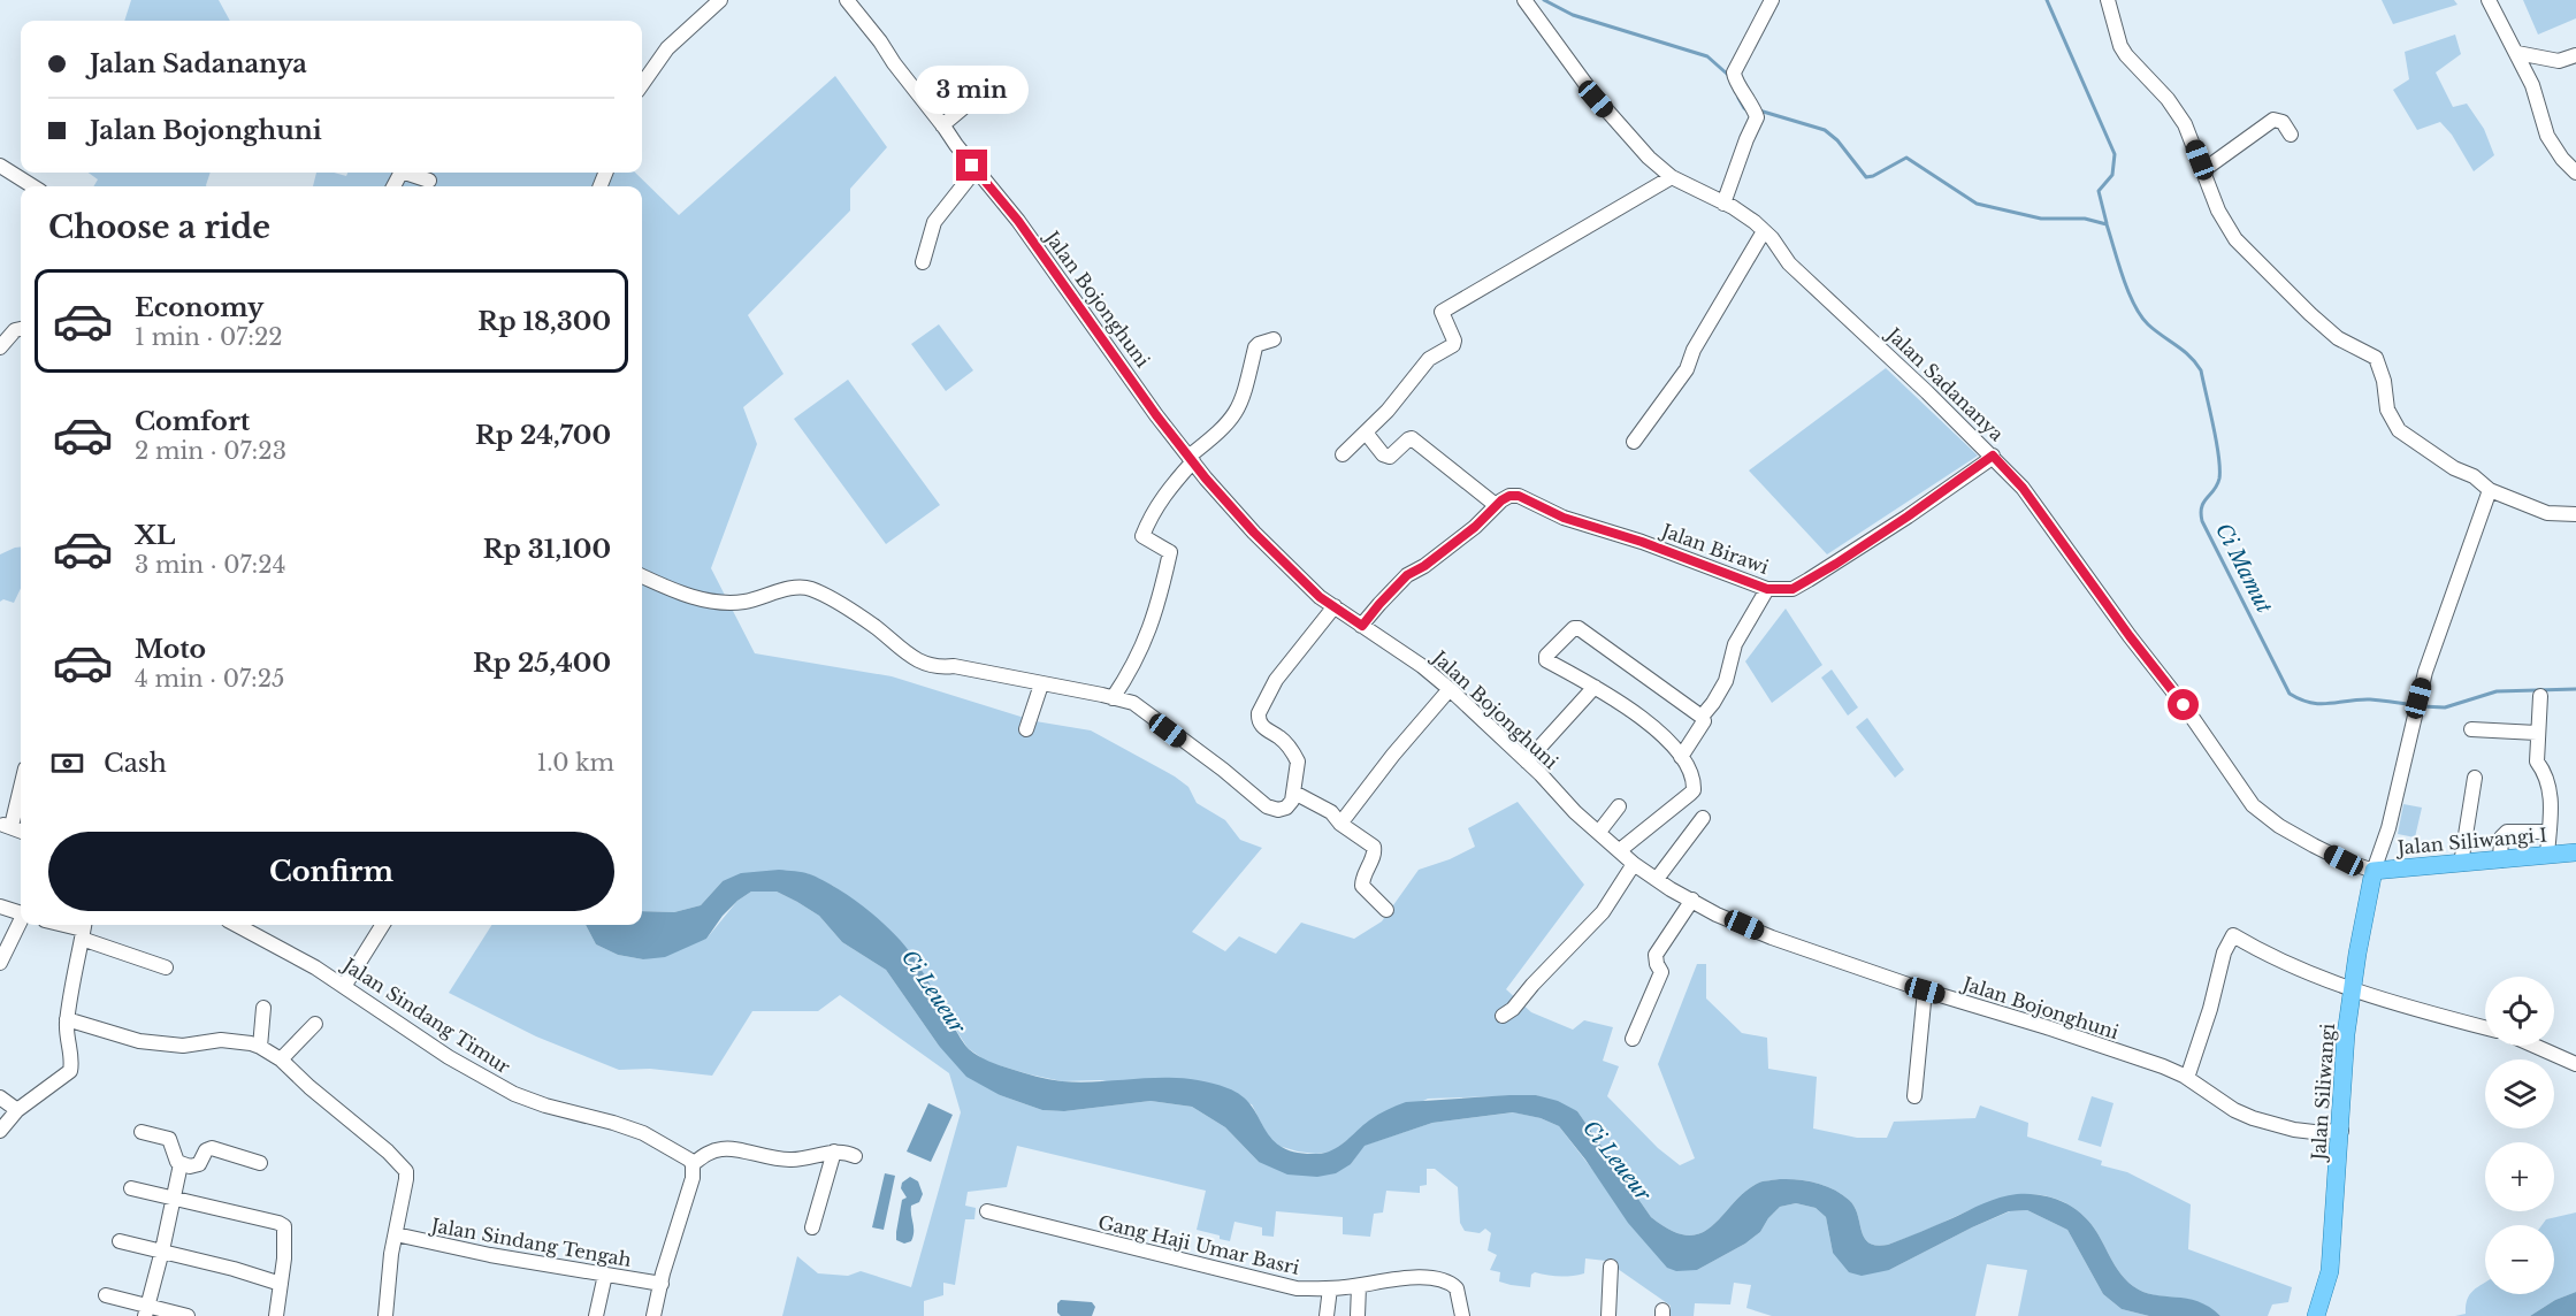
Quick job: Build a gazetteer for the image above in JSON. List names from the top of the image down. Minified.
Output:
{"streets":{"main road":["Jalan Siliwangi I","Jalan Siliwangi"],"street":["Jalan Bojonghuni","Jalan Sadananya","Jalan Birawi","Jalan Sindang Timur","Jalan Sindang Tengah","Gang Haji Umar Basri"]},"crossings":[["Jalan Bojonghuni","Jalan Siliwangi"],["Jalan Sadananya","Jalan Birawi"],["Jalan Sadananya","Jalan Siliwangi I"],["Jalan Sadananya","Jalan Siliwangi"],["Jalan Siliwangi I","Jalan Siliwangi"]],"water":["Ci Mamut","Ci Leueur"],"page":{"banner":["Jalan Sadananya","Jalan Bojonghuni"],"bubble":"3 min","heading":"Choose a ride","list":[{"name":"Economy","note":"1 min · 07:22","value":"Rp 18,300"},{"name":"Comfort","note":"2 min · 07:23","value":"Rp 24,700"},{"name":"XL","note":"3 min · 07:24","value":"Rp 31,100"},{"name":"Moto","note":"4 min · 07:25","value":"Rp 25,400"}],"pay":["Cash","1.0 km"],"buttons":"Confirm","map_buttons":["+","−"]}}
